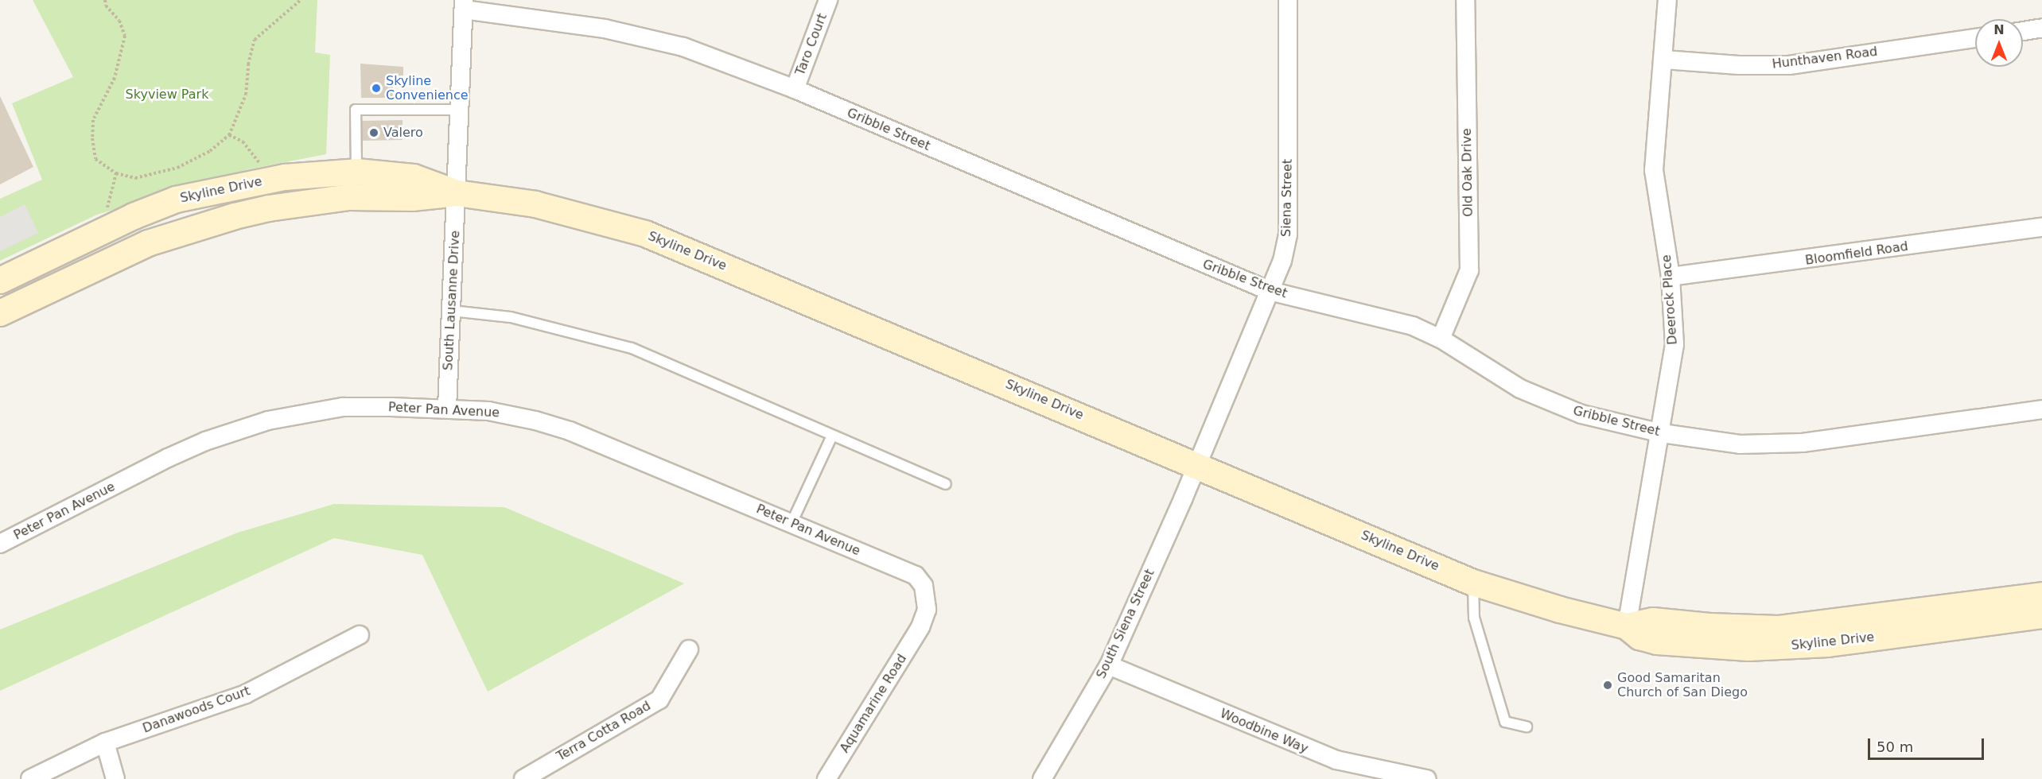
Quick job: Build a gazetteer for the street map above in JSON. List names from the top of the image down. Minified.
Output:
{"streets":{"main road":["Skyline Drive"],"street":["Taro Court","Hunthaven Road","Gribble Street","Old Oak Drive","Siena Street","Bloomfield Road","Deerock Place","South Lausanne Drive","Peter Pan Avenue","South Siena Street","Aquamarine Road","Danawoods Court","Terra Cotta Road","Woodbine Way"]},"crossings":[["Taro Court","Gribble Street"],["Hunthaven Road","Deerock Place"],["Gribble Street","Old Oak Drive"],["Gribble Street","Siena Street"],["Gribble Street","Deerock Place"],["Gribble Street","South Lausanne Drive"],["Skyline Drive","Siena Street"],["Skyline Drive","Deerock Place"],["Skyline Drive","South Lausanne Drive"],["Skyline Drive","South Siena Street"],["Siena Street","South Siena Street"],["Bloomfield Road","Deerock Place"],["South Lausanne Drive","Peter Pan Avenue"],["Peter Pan Avenue","Aquamarine Road"],["South Siena Street","Woodbine Way"]],"parks":["Skyview Park"],"places":["Skyline Convenience","Valero","Good Samaritan Church of San Diego"],"scale_bar":"50 m","north":"top"}
